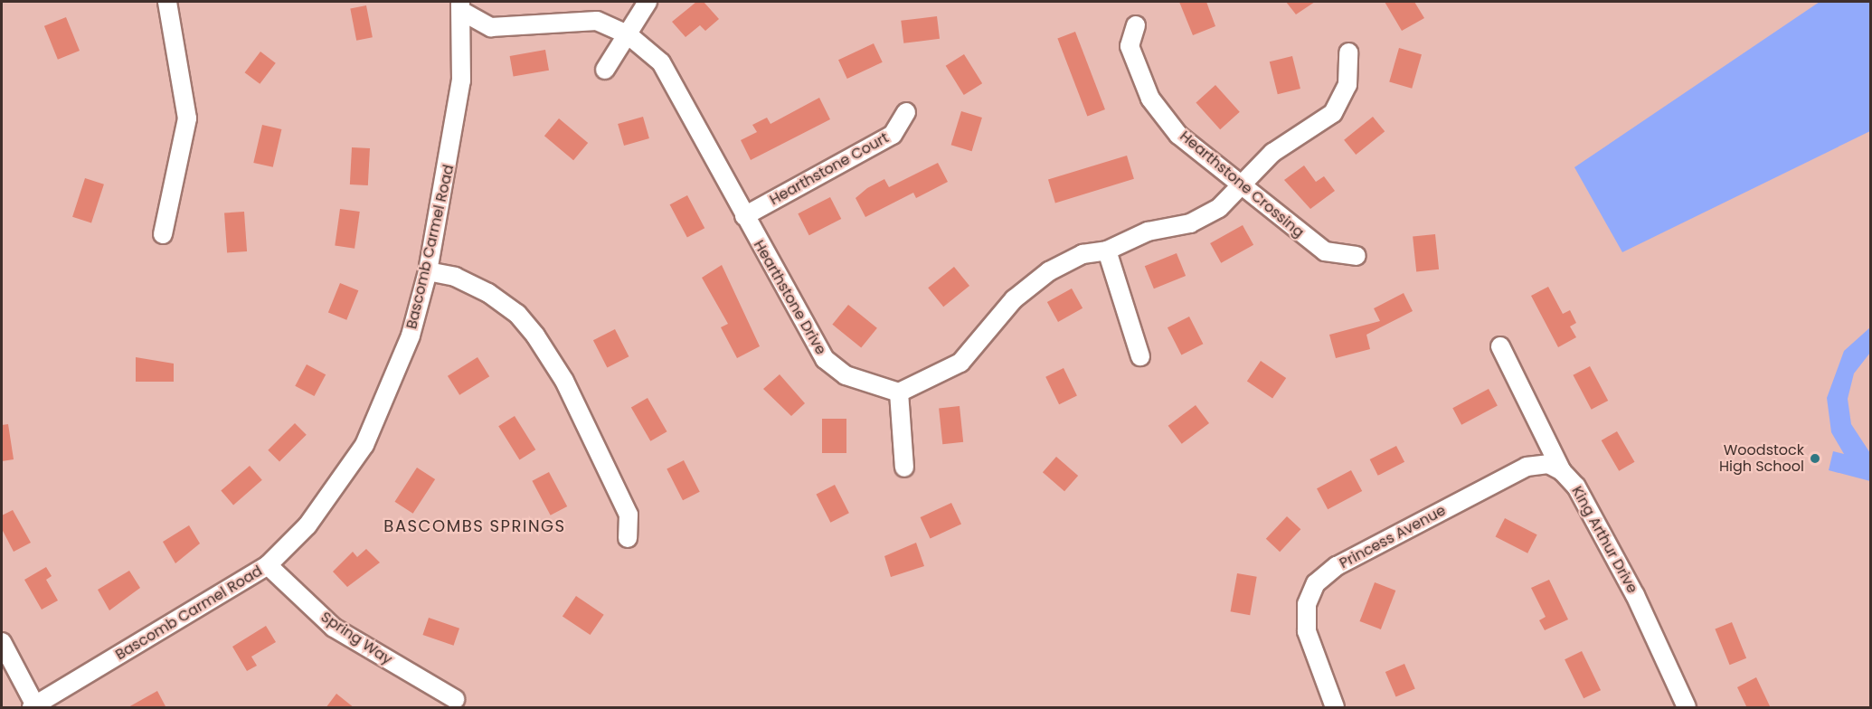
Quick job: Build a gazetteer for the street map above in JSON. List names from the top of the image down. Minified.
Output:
{"streets":{"street":["Hearthstone Court","Hearthstone Crossing","Bascomb Carmel Road","Hearthstone Drive","Princess Avenue","King Arthur Drive","Spring Way"]},"crossings":[["Hearthstone Court","Hearthstone Drive"],["Bascomb Carmel Road","Hearthstone Drive"],["Bascomb Carmel Road","Spring Way"],["Princess Avenue","King Arthur Drive"]],"districts":["BASCOMBS SPRINGS"],"places":["Woodstock High School"]}
